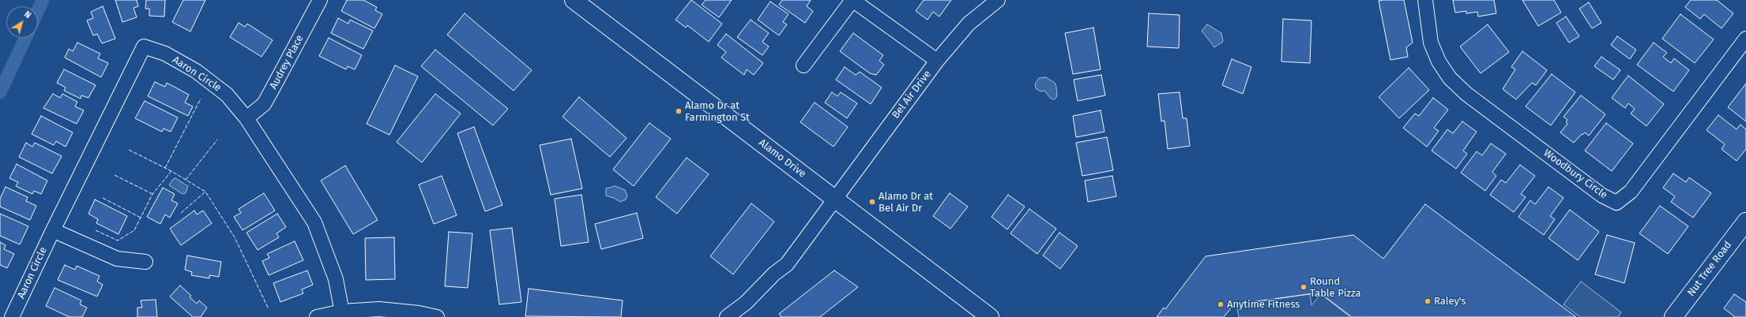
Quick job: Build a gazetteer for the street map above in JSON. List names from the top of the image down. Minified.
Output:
{"streets":{"main road":["Alamo Drive","Nut Tree Road"],"street":["Audrey Place","Aaron Circle","Bel Air Drive","Woodbury Circle"]},"crossings":[["Audrey Place","Aaron Circle"],["Bel Air Drive","Alamo Drive"]],"places":["Alamo Dr at Farmington St","Alamo Dr at Bel Air Dr","Round Table Pizza","Raley's","Anytime Fitness"],"north":"top right"}
